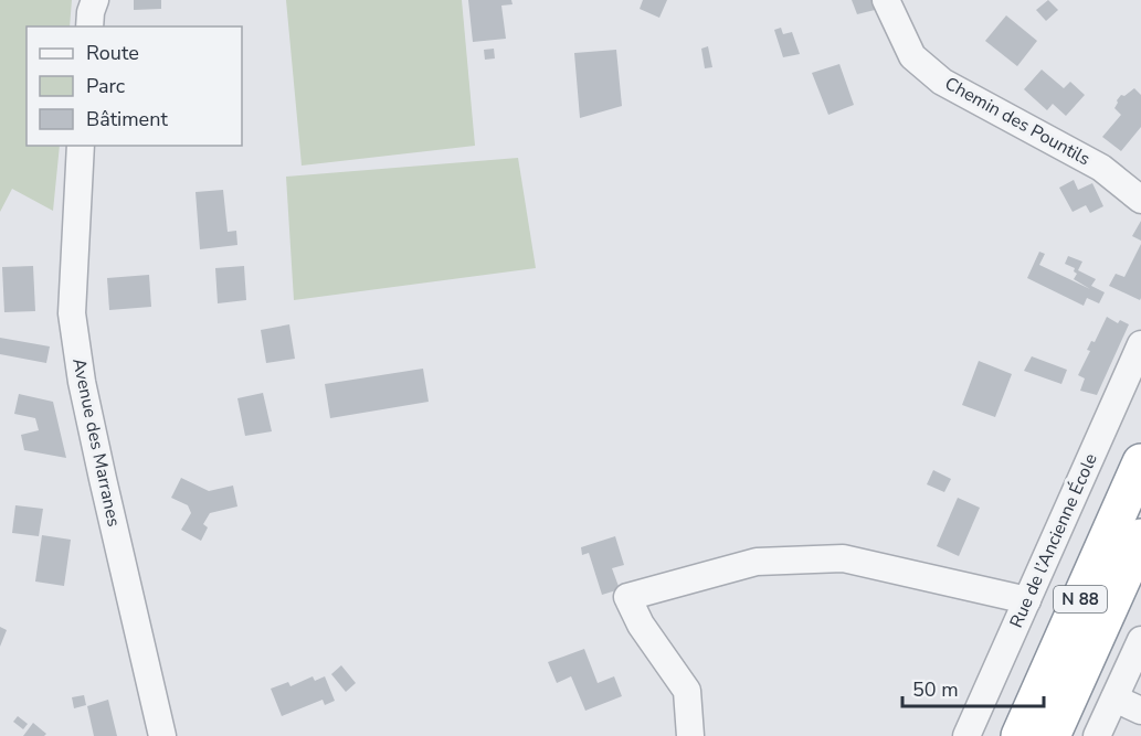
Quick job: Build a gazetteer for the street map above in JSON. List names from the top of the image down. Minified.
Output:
{"streets":{"highway":["N 88"],"street":["Chemin des Pountils","Avenue des Marranes","Rue de l’Ancienne École"]},"legend":["Route","Parc","Bâtiment"],"scale_bar":"50 m"}
